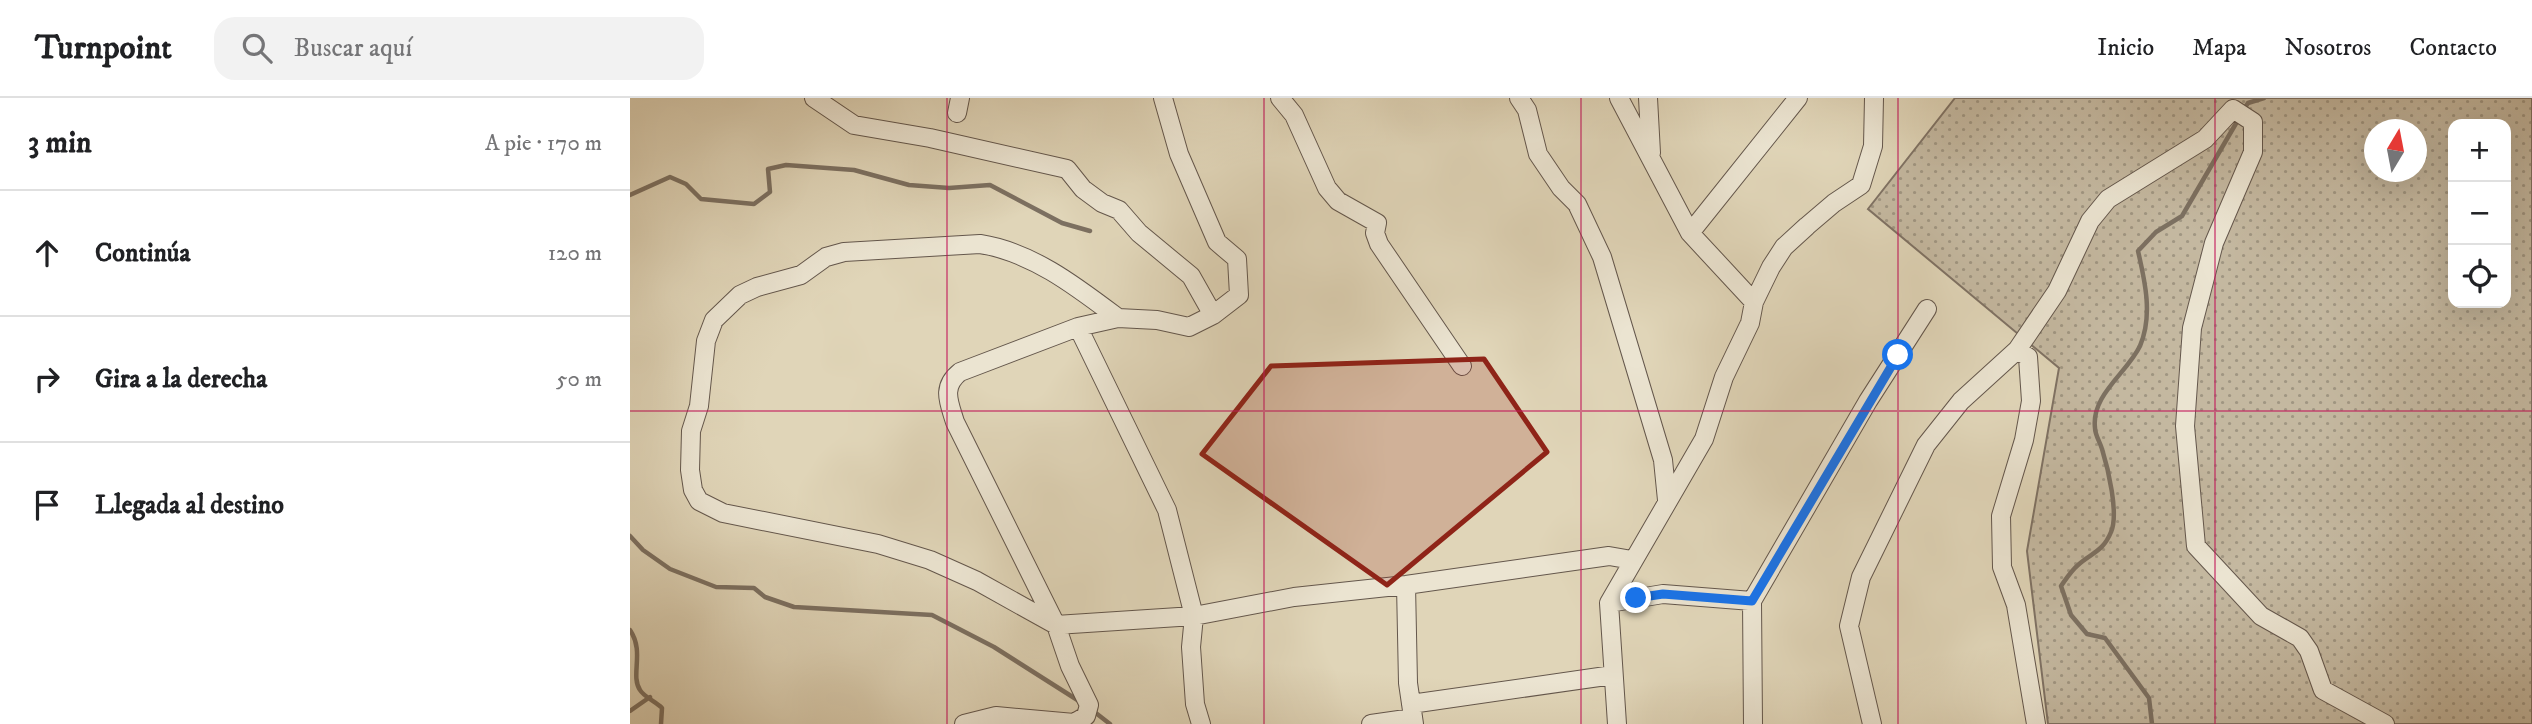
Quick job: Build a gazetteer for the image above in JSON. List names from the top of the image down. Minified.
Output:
{"north":"top","page":{"header":"Turnpoint","search":"Buscar aquí","nav":["Inicio","Mapa","Nosotros","Contacto"],"heading":["3 min","A pie · 170 m"],"map_buttons":["+","−"],"list":[["Continúa","120 m"],["Gira a la derecha","50 m"],"Llegada al destino"]}}
